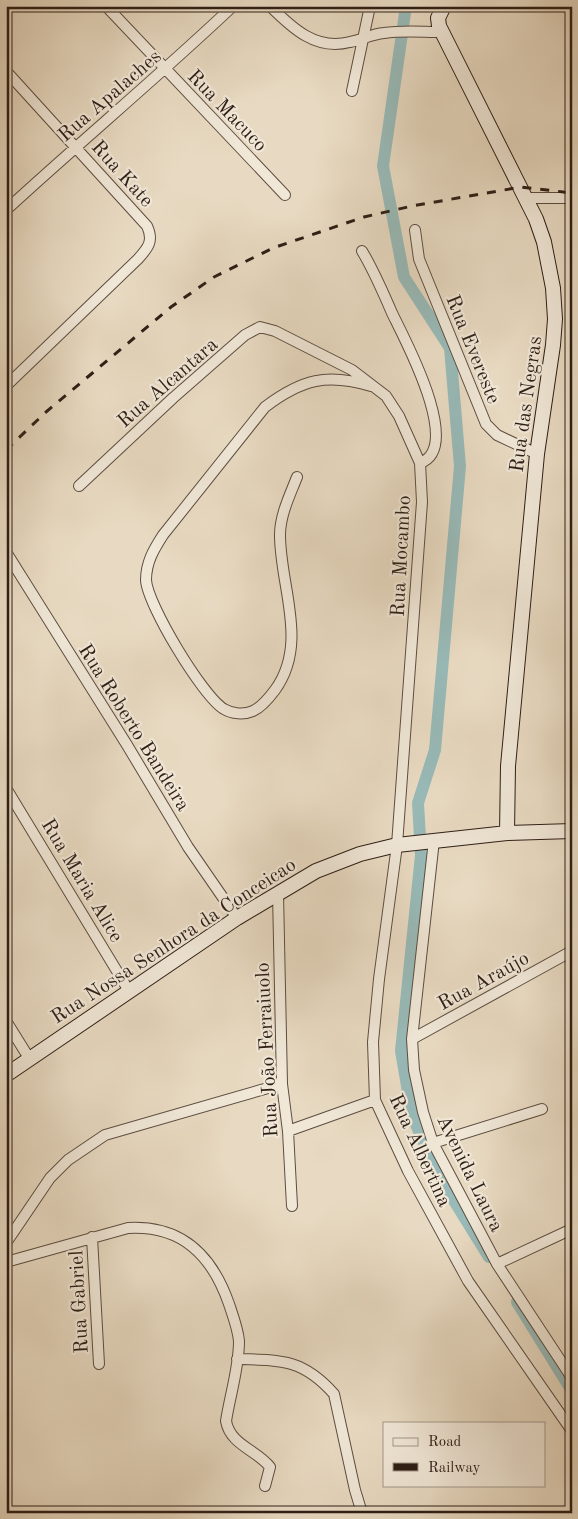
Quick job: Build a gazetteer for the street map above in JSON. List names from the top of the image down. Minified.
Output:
{"streets":{"main road":["Rua das Negras","Rua Nossa Senhora da Conceicao"],"street":["Rua Apalaches","Rua Macuco","Rua Kate","Rua Evereste","Rua Alcantara","Rua Mocambo","Rua Roberto Bandeira","Rua Maria Alice","Rua Araújo","Rua João Ferraiuolo","Rua Albertina","Avenida Laura","Rua Gabriel"]},"crossings":[["Rua Apalaches","Rua Macuco"],["Rua Apalaches","Rua Kate"],["Rua Evereste","Rua das Negras"],["Rua Alcantara","Rua Mocambo"],["Rua das Negras","Rua Nossa Senhora da Conceicao"],["Rua Mocambo","Rua Nossa Senhora da Conceicao"],["Rua Mocambo","Rua Albertina"],["Rua Roberto Bandeira","Rua Nossa Senhora da Conceicao"],["Rua Maria Alice","Rua Nossa Senhora da Conceicao"],["Rua Nossa Senhora da Conceicao","Rua João Ferraiuolo"],["Rua Nossa Senhora da Conceicao","Rua Albertina"],["Rua Nossa Senhora da Conceicao","Avenida Laura"],["Rua Araújo","Avenida Laura"]],"legend":["Road","Railway"]}
